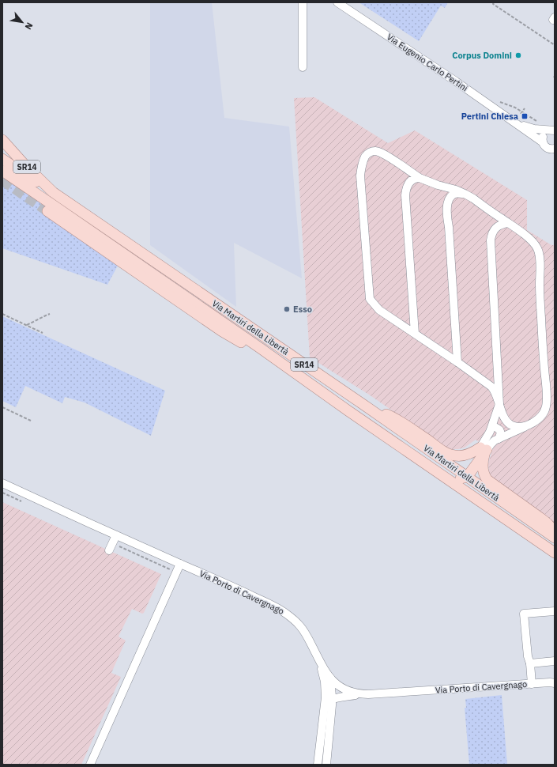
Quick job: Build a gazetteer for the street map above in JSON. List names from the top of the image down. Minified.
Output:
{"streets":{"main road":["SR14","Via Martiri della Libertà"],"street":["Via Eugenio Carlo Pertini","Via Porto di Cavergnago"]},"crossings":[["SR14","Via Martiri della Libertà"]],"places":{"other":["Corpus Domini","Esso"],"transit":["Pertini Chiesa"]},"north":"bottom right"}
